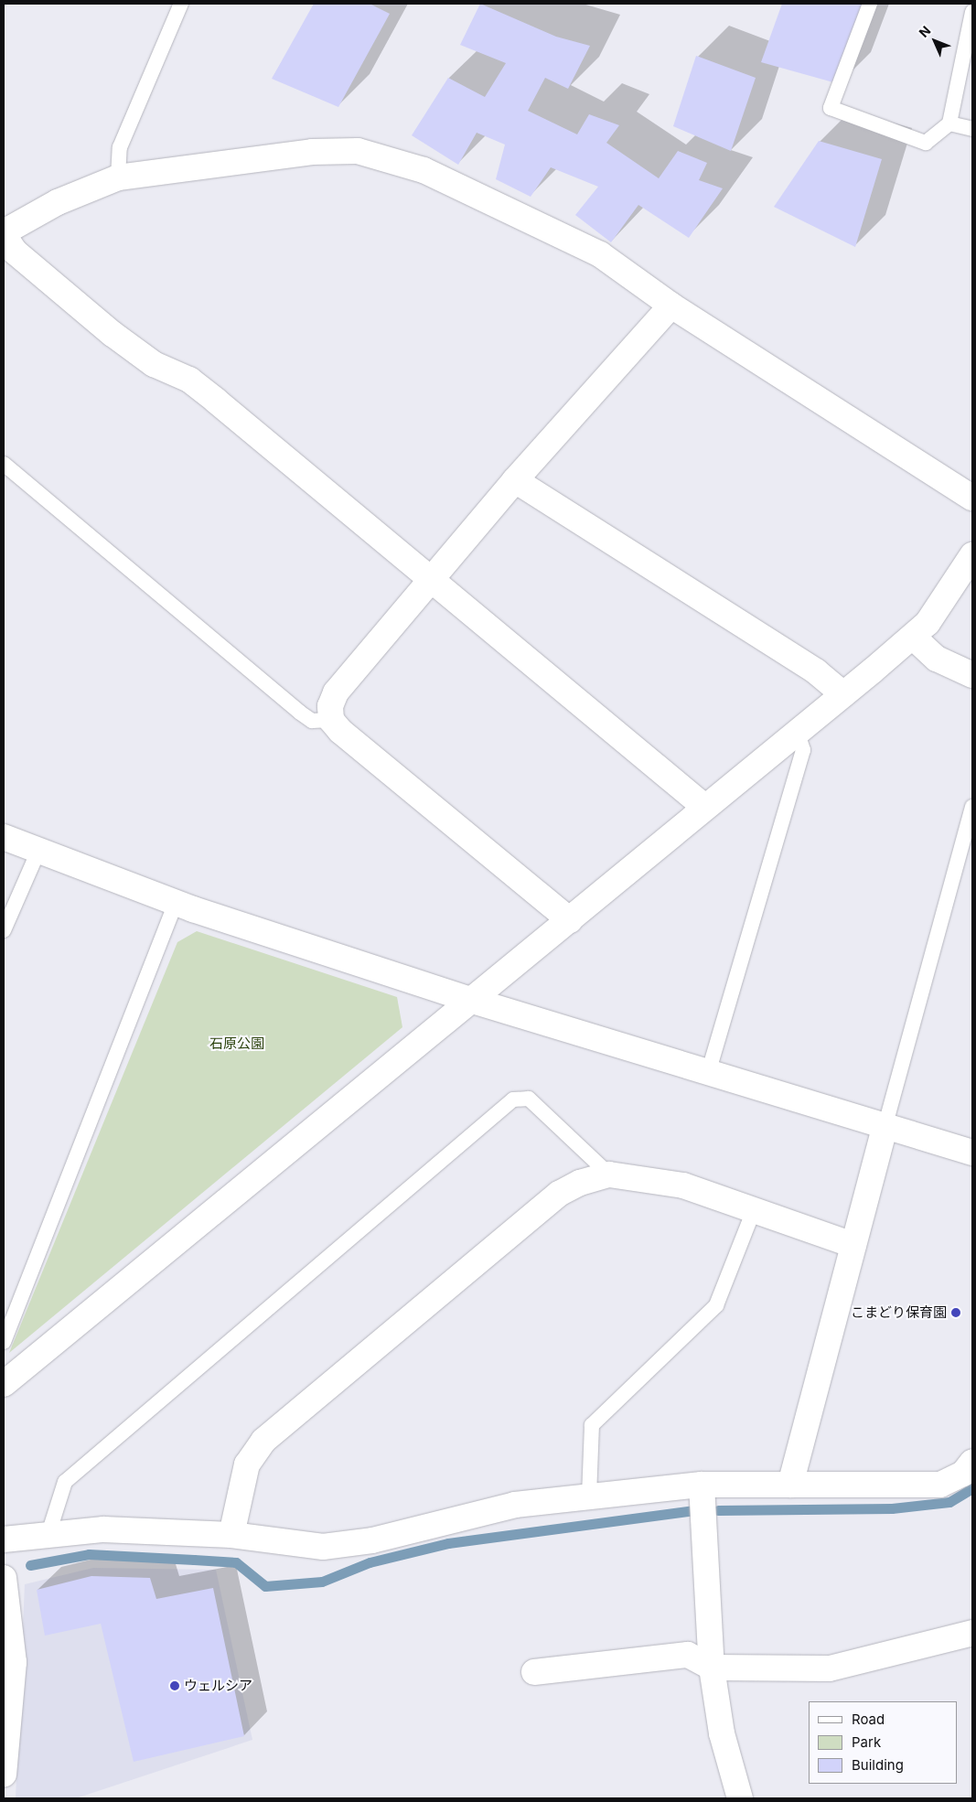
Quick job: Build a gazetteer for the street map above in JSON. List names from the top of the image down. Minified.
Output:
{"parks":["石原公園"],"places":["こまどり保育園","ウェルシア"],"legend":["Road","Park","Building"],"north":"top left"}
